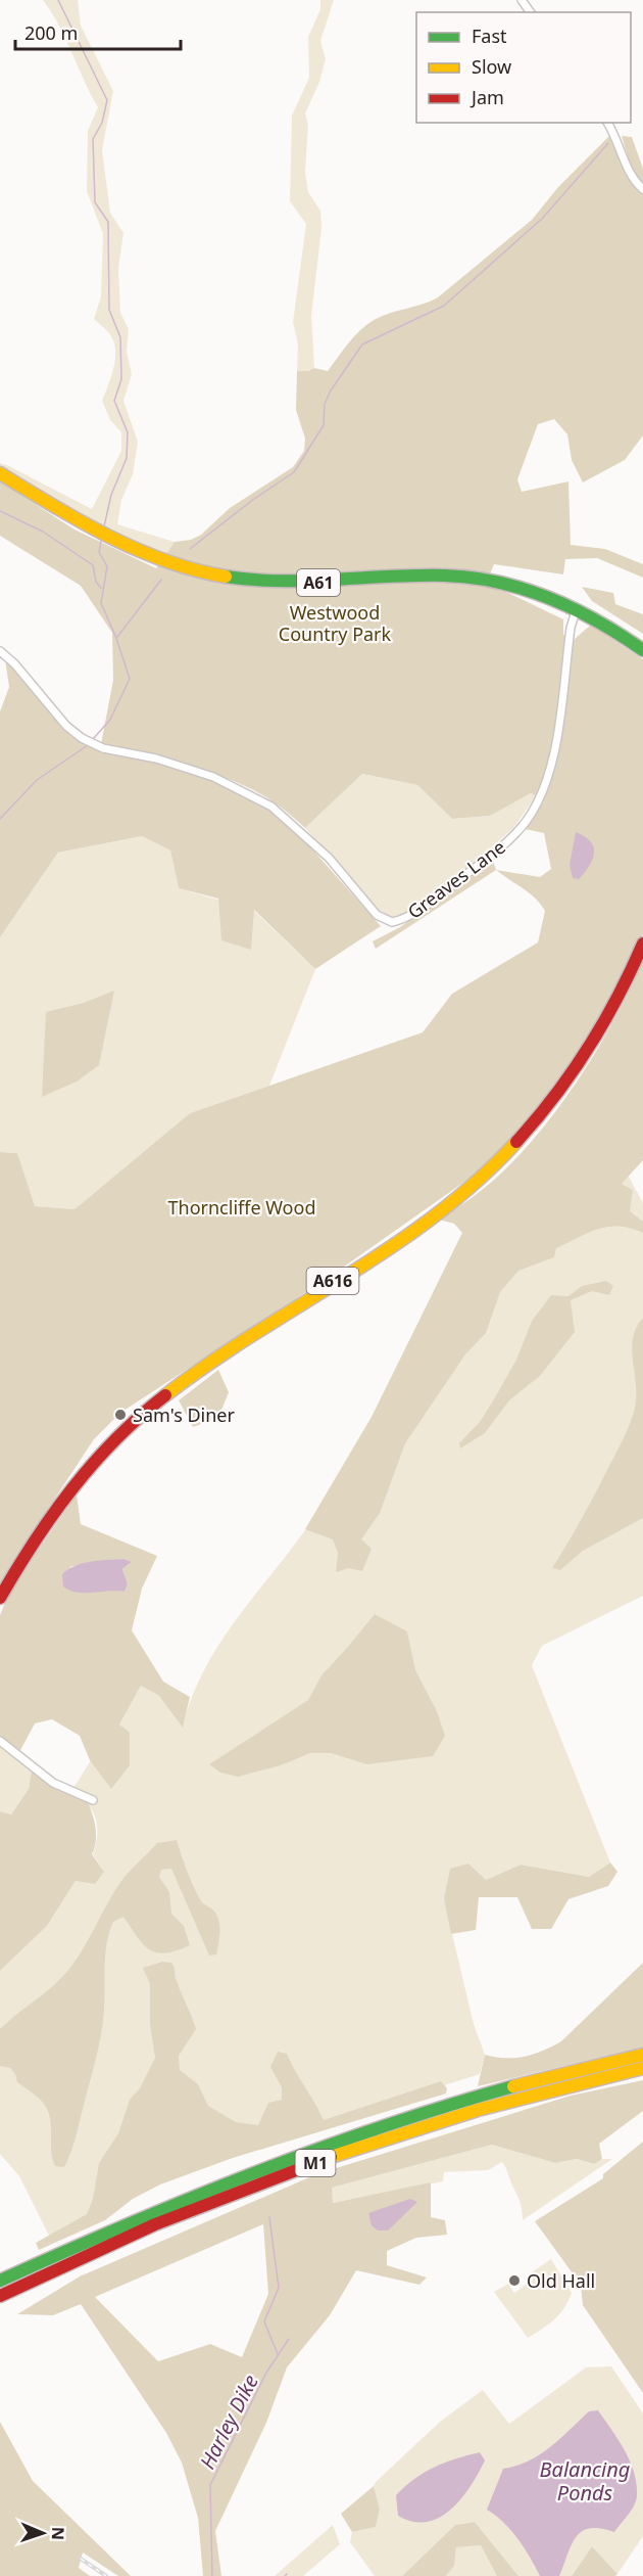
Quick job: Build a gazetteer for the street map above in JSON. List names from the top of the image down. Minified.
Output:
{"streets":{"highway":["A61","A616","M1"],"street":["Greaves Lane"]},"crossings":[["A61","Greaves Lane"]],"water":["Harley Dike","Balancing Ponds"],"parks":["Westwood Country Park","Thorncliffe Wood"],"places":["Sam's Diner","Old Hall"],"legend":["Fast","Slow","Jam"],"scale_bar":"200 m","north":"right"}
